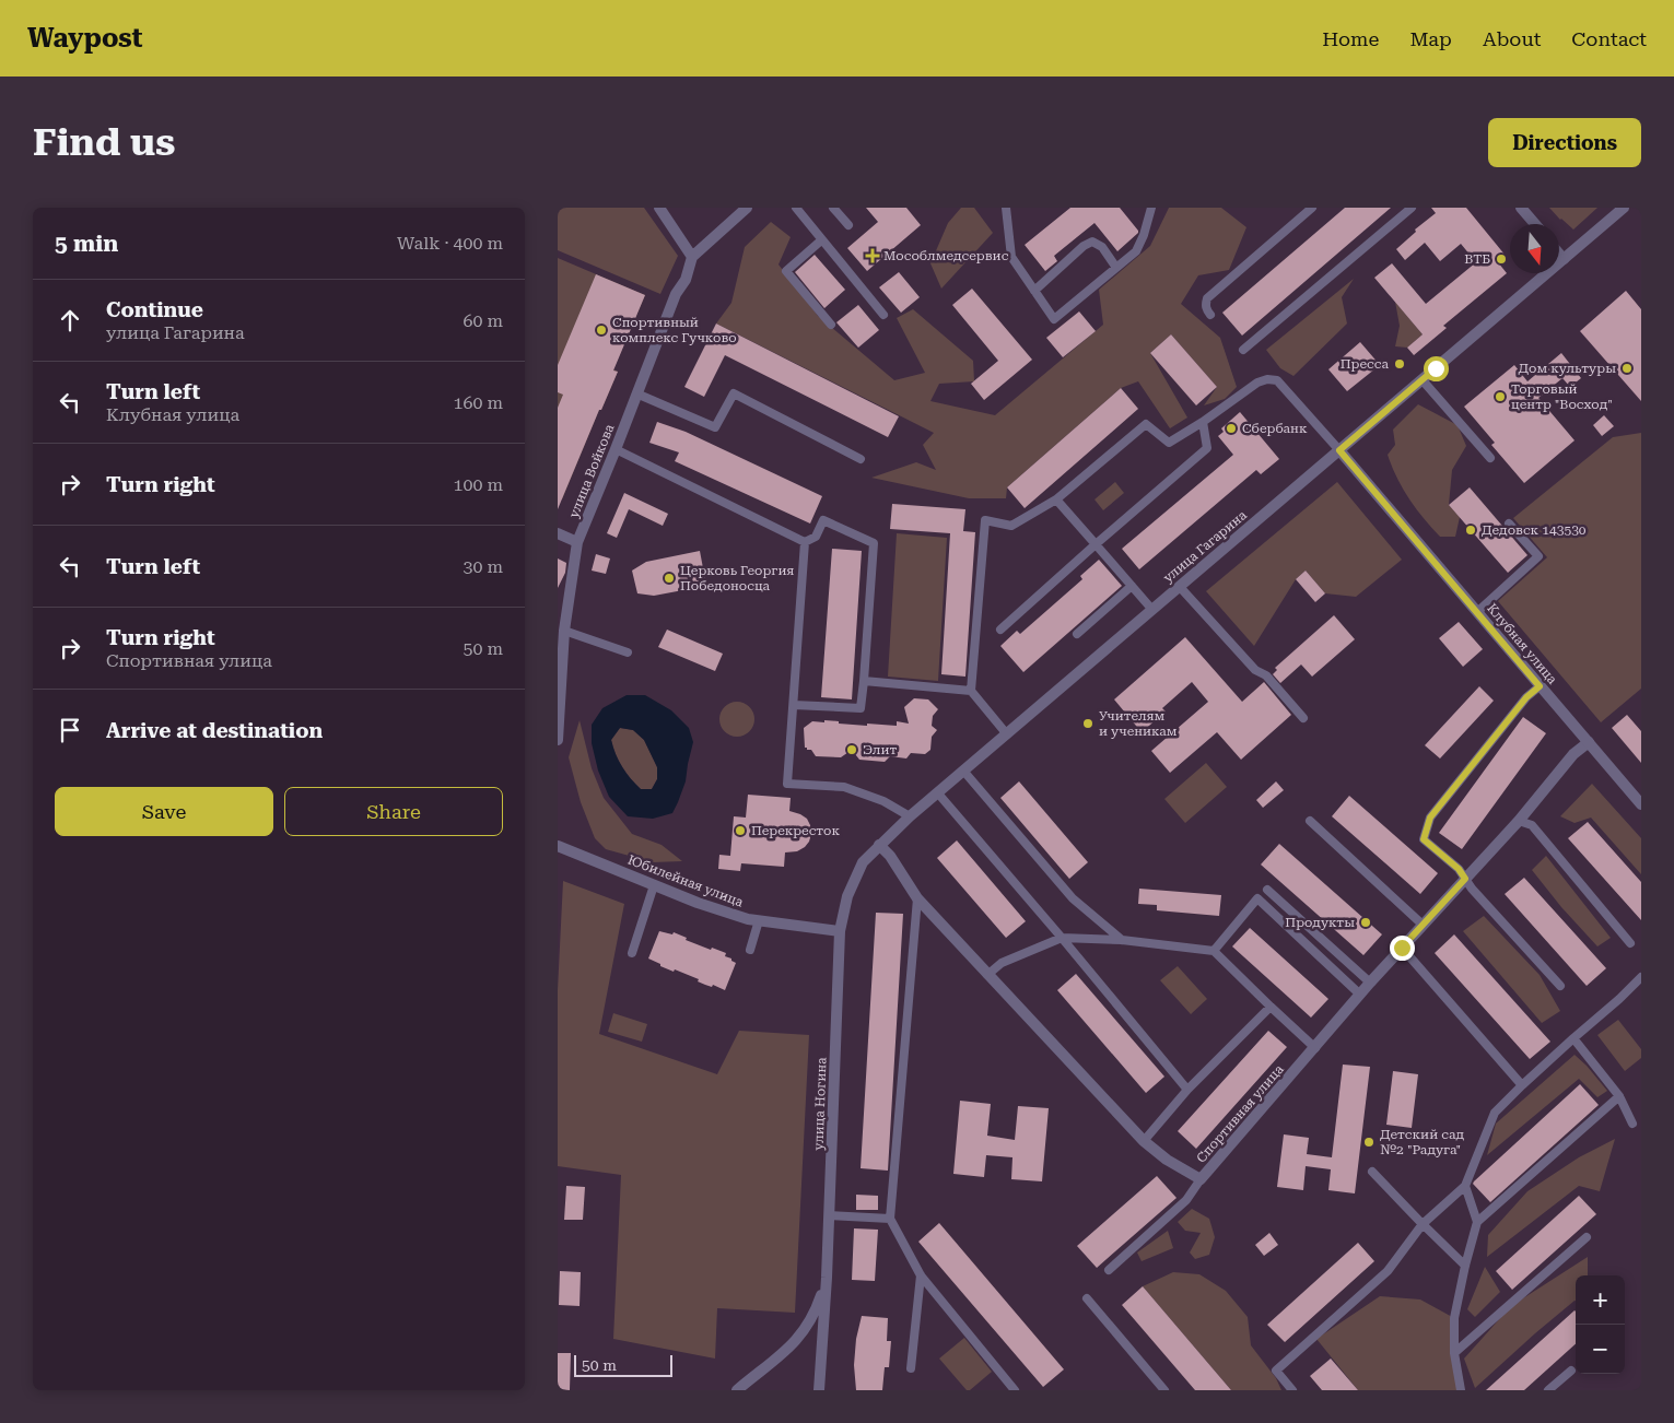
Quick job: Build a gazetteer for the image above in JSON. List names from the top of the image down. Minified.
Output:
{"streets":{"street":["улица Войкова","улица Гагарина","Клубная улица","Юбилейная улица","улица Ногина","Спортивная улица"]},"crossings":[["улица Гагарина","Клубная улица"],["улица Гагарина","Юбилейная улица"],["улица Гагарина","улица Ногина"],["улица Гагарина","Спортивная улица"],["Клубная улица","Спортивная улица"],["Юбилейная улица","улица Ногина"]],"places":{"health":["Мособлмедсервис"],"other":["ВТБ","Спортивный комплекс Гучково","Пресса","Дом культуры","Торговый центр \"Восход\"","Сбербанк","Дедовск 143530","Церковь Георгия Победоносца","Учителям и ученикам","Элит","Перекресток","Продукты","Детский сад №2 \"Радуга\""]},"scale_bar":"50 m","north":"bottom","page":{"header":"Waypost","nav":["Home","Map","About","Contact"],"buttons":["Directions",["Save","Share"]],"title":"Find us","heading":["5 min","Walk · 400 m"],"list":[["Continue","улица Гагарина","60 m"],["Turn left","Клубная улица","160 m"],["Turn right","100 m"],["Turn left","30 m"],["Turn right","Спортивная улица","50 m"],"Arrive at destination"],"map_buttons":["+","−"],"scale":"50 m"}}
